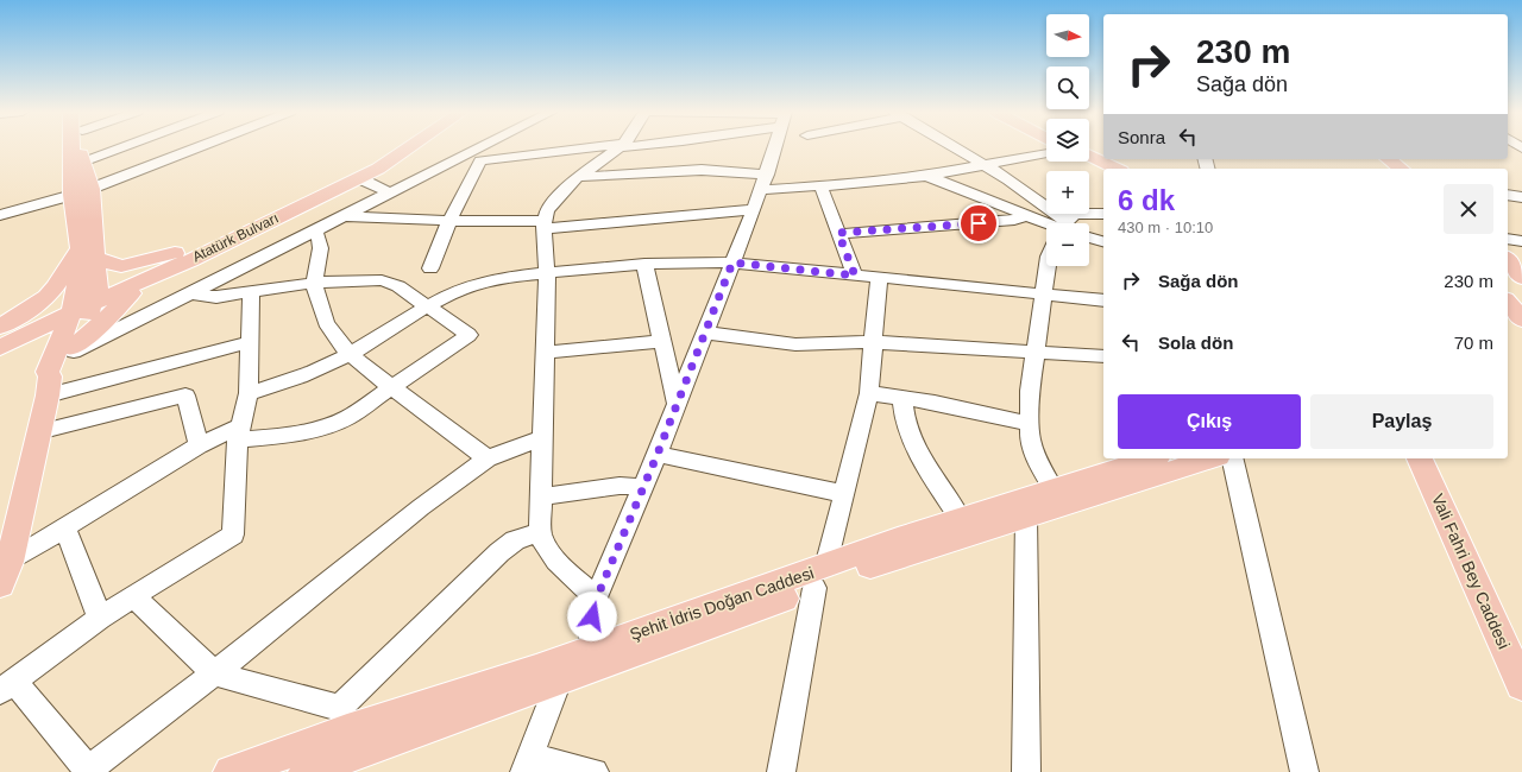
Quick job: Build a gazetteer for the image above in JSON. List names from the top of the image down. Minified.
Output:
{"streets":{"main road":["Atatürk Bulvarı","Vali Fahri Bey Caddesi","Şehit İdris Doğan Caddesi"]},"north":"right","page":{"map_buttons":["+","−"],"turn":["230 m","Sağa dön"],"then":"Sonra","heading":["6 dk","430 m · 10:10"],"list":[{"name":"Sağa dön","value":"230 m"},{"name":"Sola dön","value":"70 m"}],"buttons":["Çıkış","Paylaş"]}}
